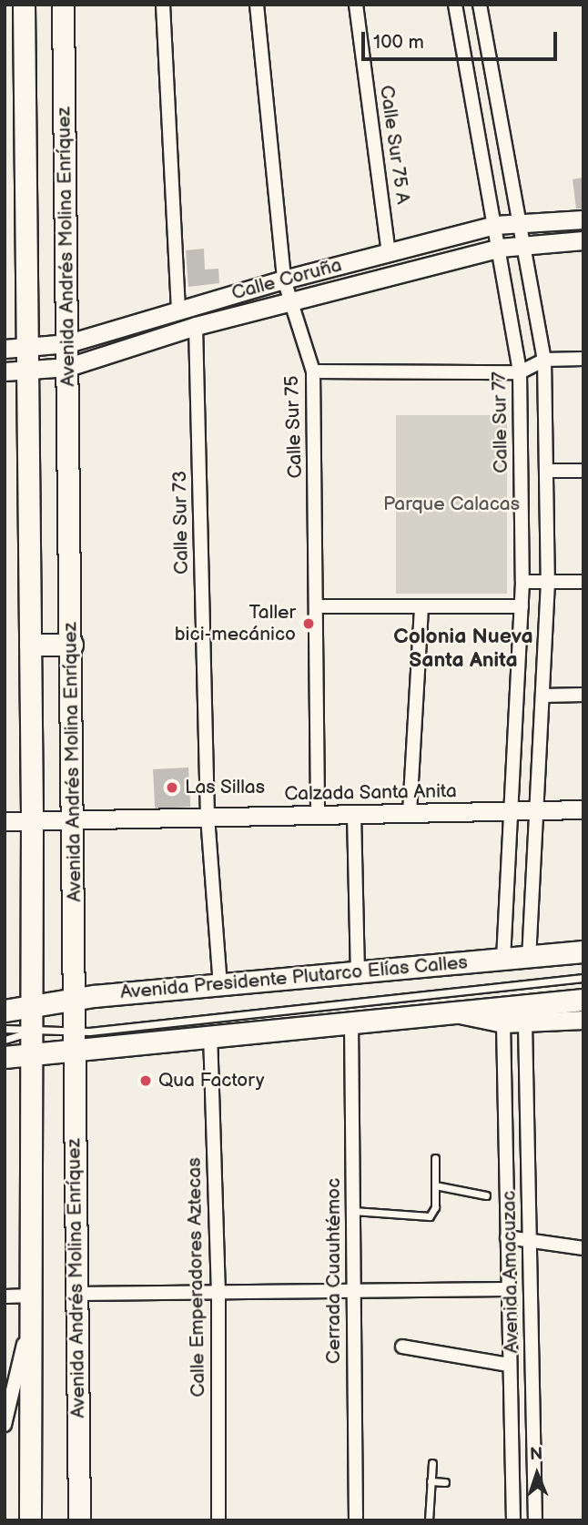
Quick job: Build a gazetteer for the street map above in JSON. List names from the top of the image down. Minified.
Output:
{"streets":{"main road":["Avenida Andrés Molina Enríquez","Avenida Presidente Plutarco Elías Calles"],"street":["Calle Sur 75 A","Calle Coruña","Calle Sur 77","Calle Sur 75","Calle Sur 73","Calzada Santa Anita","Cerrada Cuauhtémoc","Avenida Amacuzac","Calle Emperadores Aztecas"]},"crossings":[["Calle Sur 75 A","Calle Coruña"],["Avenida Andrés Molina Enríquez","Calle Coruña"],["Avenida Andrés Molina Enríquez","Calzada Santa Anita"],["Avenida Andrés Molina Enríquez","Avenida Presidente Plutarco Elías Calles"],["Calle Coruña","Calle Sur 77"],["Calle Coruña","Calle Sur 75"],["Calle Coruña","Calle Sur 73"],["Calle Sur 77","Calzada Santa Anita"],["Calle Sur 77","Avenida Presidente Plutarco Elías Calles"],["Calle Sur 75","Calzada Santa Anita"],["Calle Sur 73","Calzada Santa Anita"],["Calle Sur 73","Avenida Presidente Plutarco Elías Calles"]],"districts":["Colonia Nueva Santa Anita"],"parks":["Parque Calacas"],"places":["Taller bici-mecánico","Las Sillas","Qua Factory"],"scale_bar":"100 m","north":"top"}
